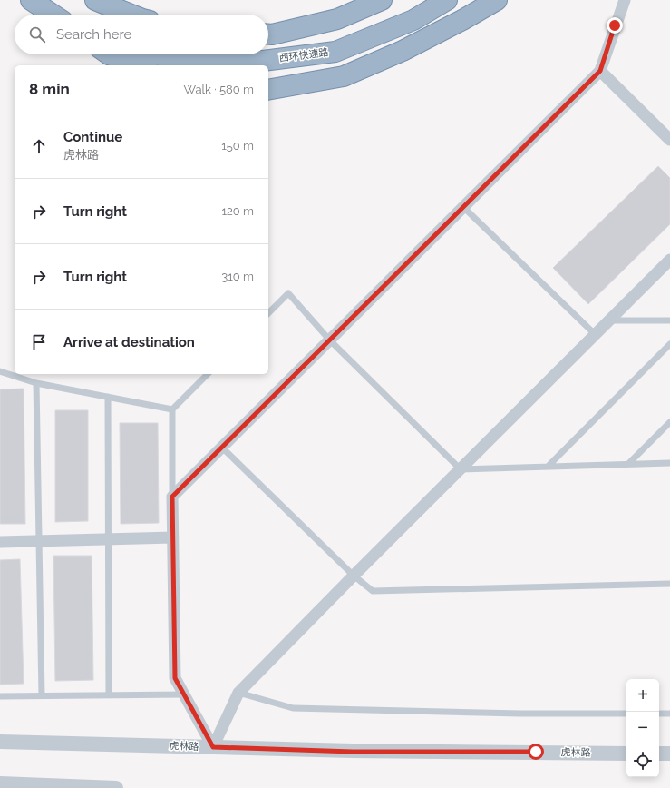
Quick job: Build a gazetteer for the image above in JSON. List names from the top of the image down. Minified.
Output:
{"streets":{"highway":["西环快速路"],"street":["虎林路"]},"page":{"search":"Search here","heading":["8 min","Walk · 580 m"],"list":[["Continue","虎林路","150 m"],["Turn right","120 m"],["Turn right","310 m"],"Arrive at destination"],"map_buttons":["+","−"]}}
